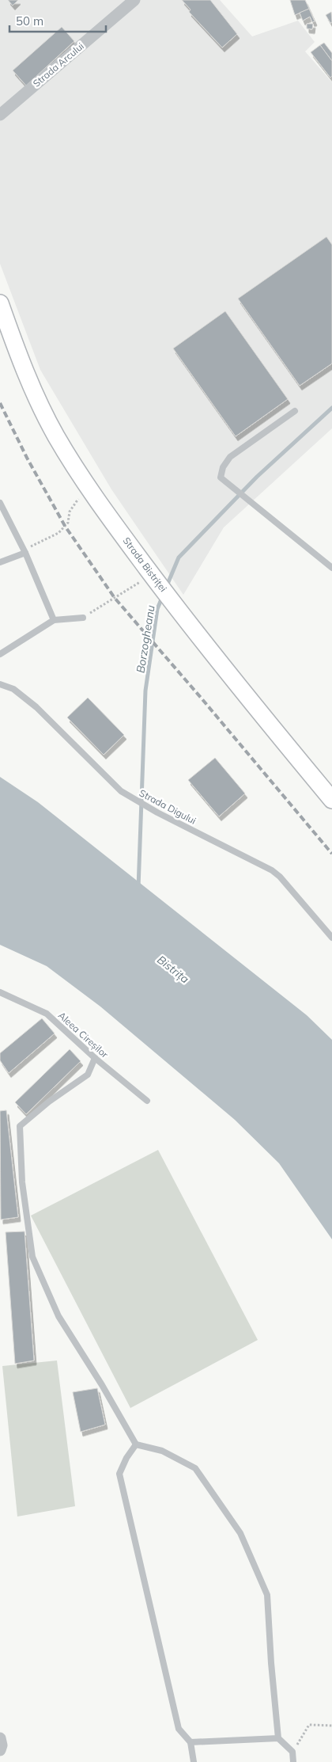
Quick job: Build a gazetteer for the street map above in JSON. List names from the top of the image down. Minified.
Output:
{"streets":{"main road":["Strada Bistriței"],"street":["Strada Arcului"],"lane":["Strada Digului","Aleea Cireșilor"]},"water":["Borzogheanu","Bistrița"],"scale_bar":"50 m"}
